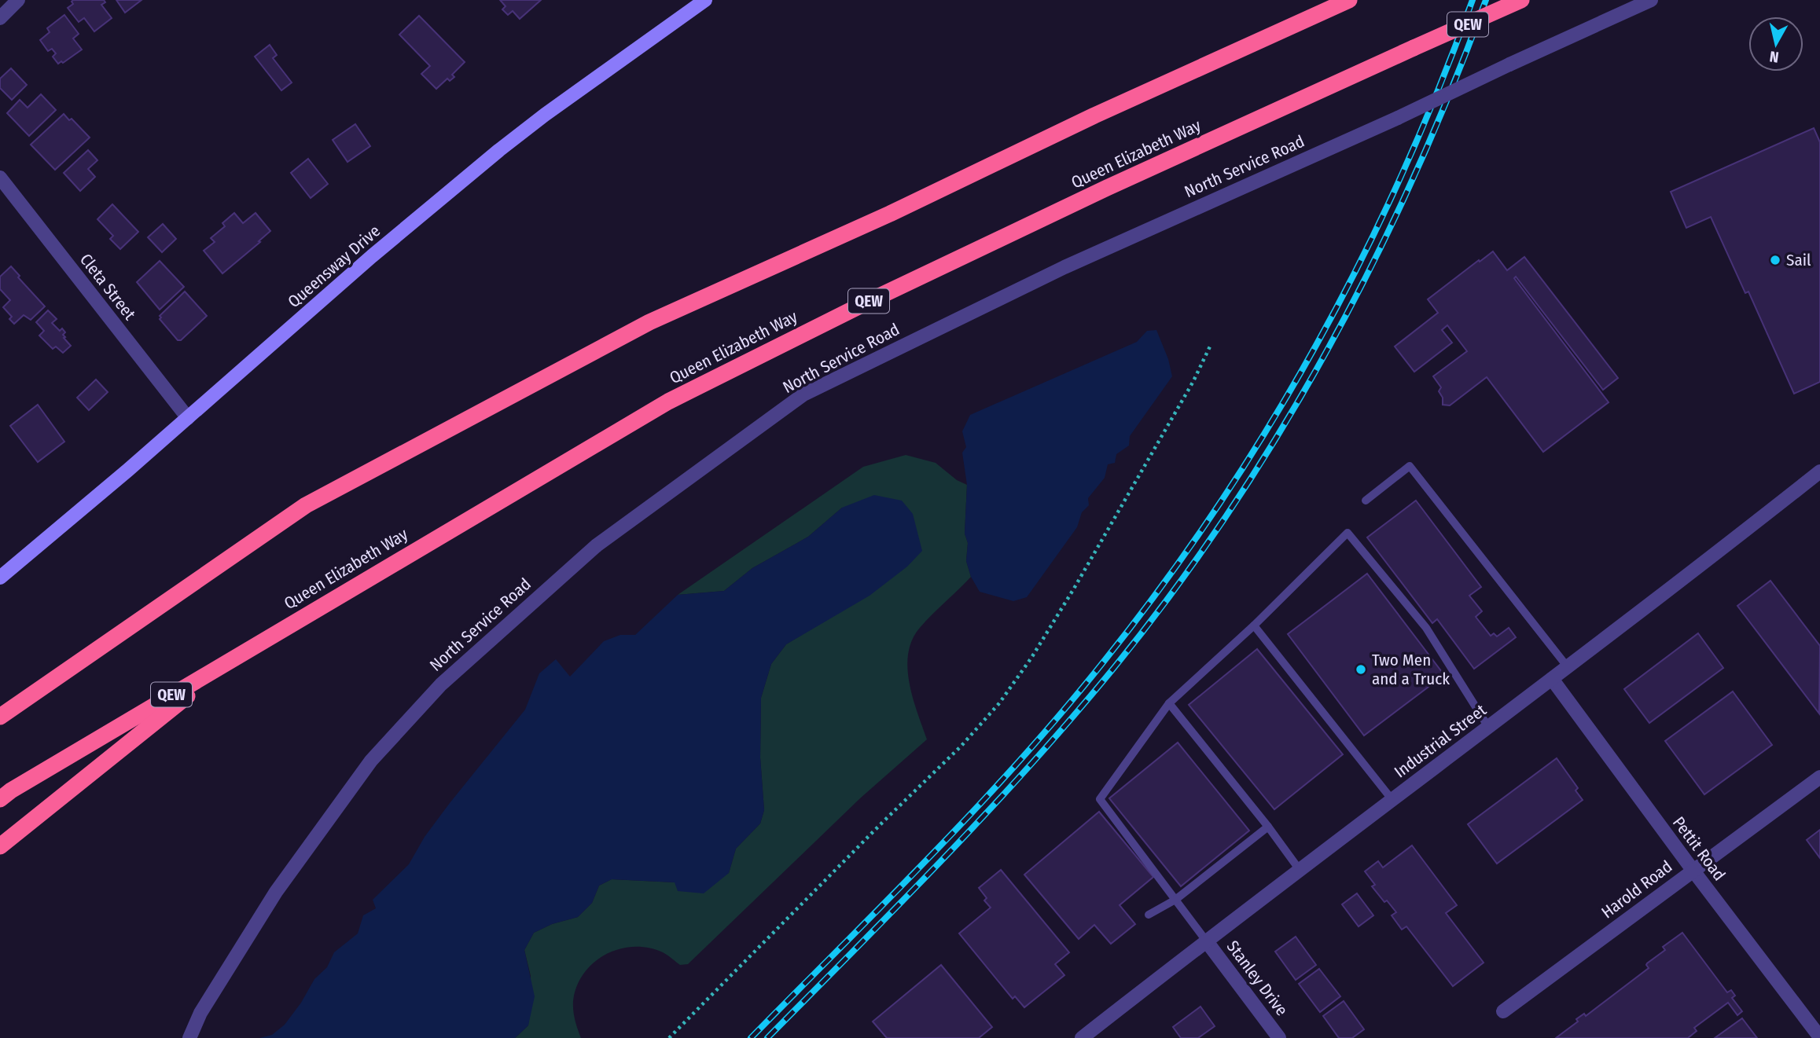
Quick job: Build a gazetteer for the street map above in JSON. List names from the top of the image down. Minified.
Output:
{"streets":{"highway":["QEW","Queen Elizabeth Way"],"main road":["Queensway Drive"],"street":["North Service Road","Cleta Street","Industrial Street","Pettit Road","Harold Road","Stanley Drive"]},"crossings":[["Queensway Drive","Cleta Street"],["Industrial Street","Pettit Road"],["Industrial Street","Stanley Drive"],["Pettit Road","Harold Road"]],"places":["Sail","Two Men and a Truck"],"north":"bottom"}
